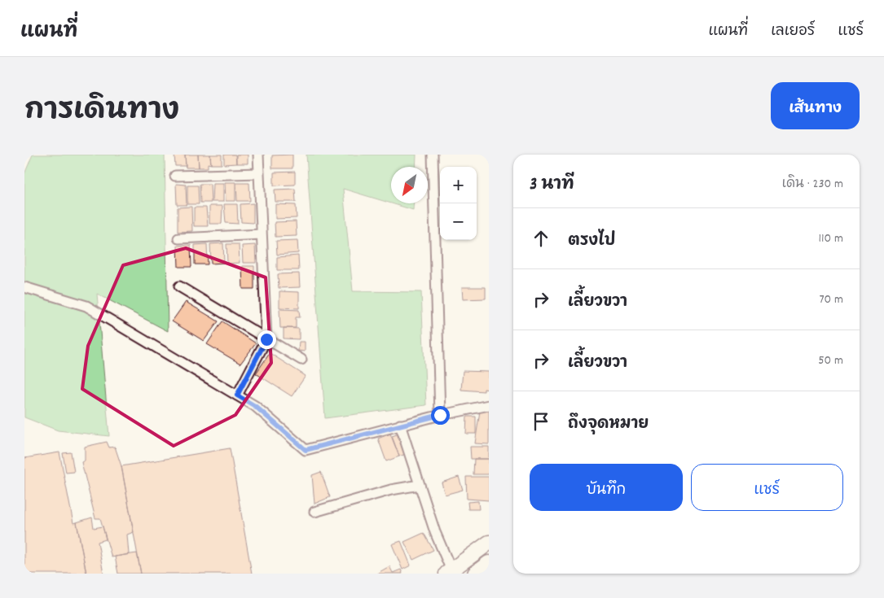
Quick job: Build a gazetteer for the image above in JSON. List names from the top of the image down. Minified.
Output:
{"north":"bottom left","page":{"header":"แผนที่","nav":["แผนที่","เลเยอร์","แชร์"],"title":"การเดินทาง","buttons":["เส้นทาง",["บันทึก","แชร์"]],"heading":["3 นาที","เดิน · 230 m"],"map_buttons":["+","−"],"list":[["ตรงไป","110 m"],["เลี้ยวขวา","70 m"],["เลี้ยวขวา","50 m"],"ถึงจุดหมาย"]}}
